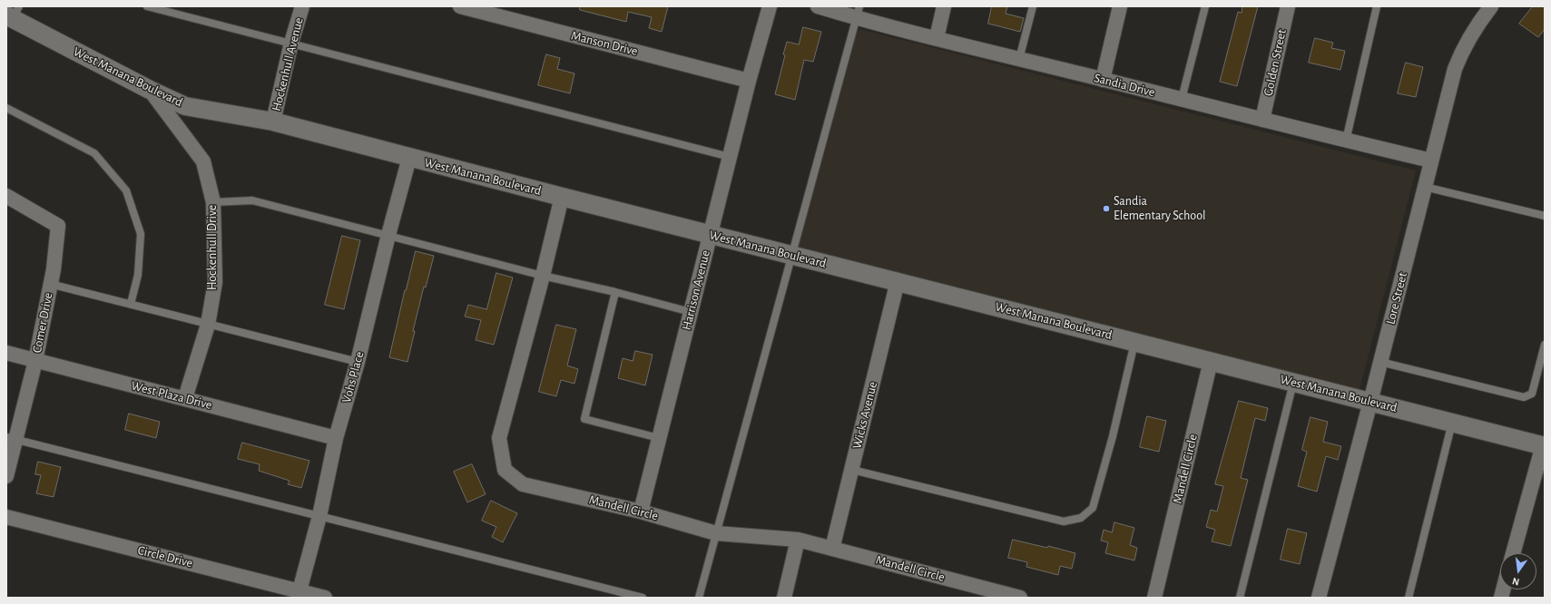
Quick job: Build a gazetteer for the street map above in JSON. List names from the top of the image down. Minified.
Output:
{"streets":{"street":["Manson Drive","Golden Street","Hockenhull Avenue","West Manana Boulevard","Sandia Drive","Hockenhull Drive","Harrison Avenue","Lore Street","Comer Drive","Vohs Place","West Plaza Drive","Wicks Avenue","Mandell Circle","Circle Drive"]},"crossings":[["Manson Drive","Harrison Avenue"],["Golden Street","Sandia Drive"],["Hockenhull Avenue","West Manana Boulevard"],["West Manana Boulevard","Hockenhull Drive"],["West Manana Boulevard","Harrison Avenue"],["West Manana Boulevard","Lore Street"],["West Manana Boulevard","Vohs Place"],["West Manana Boulevard","Wicks Avenue"],["West Manana Boulevard","Mandell Circle"],["Sandia Drive","Lore Street"],["Hockenhull Drive","West Plaza Drive"],["Harrison Avenue","Mandell Circle"],["Comer Drive","West Plaza Drive"],["Vohs Place","West Plaza Drive"],["Vohs Place","Circle Drive"],["Wicks Avenue","Mandell Circle"]],"places":["Sandia Elementary School"],"north":"bottom"}
